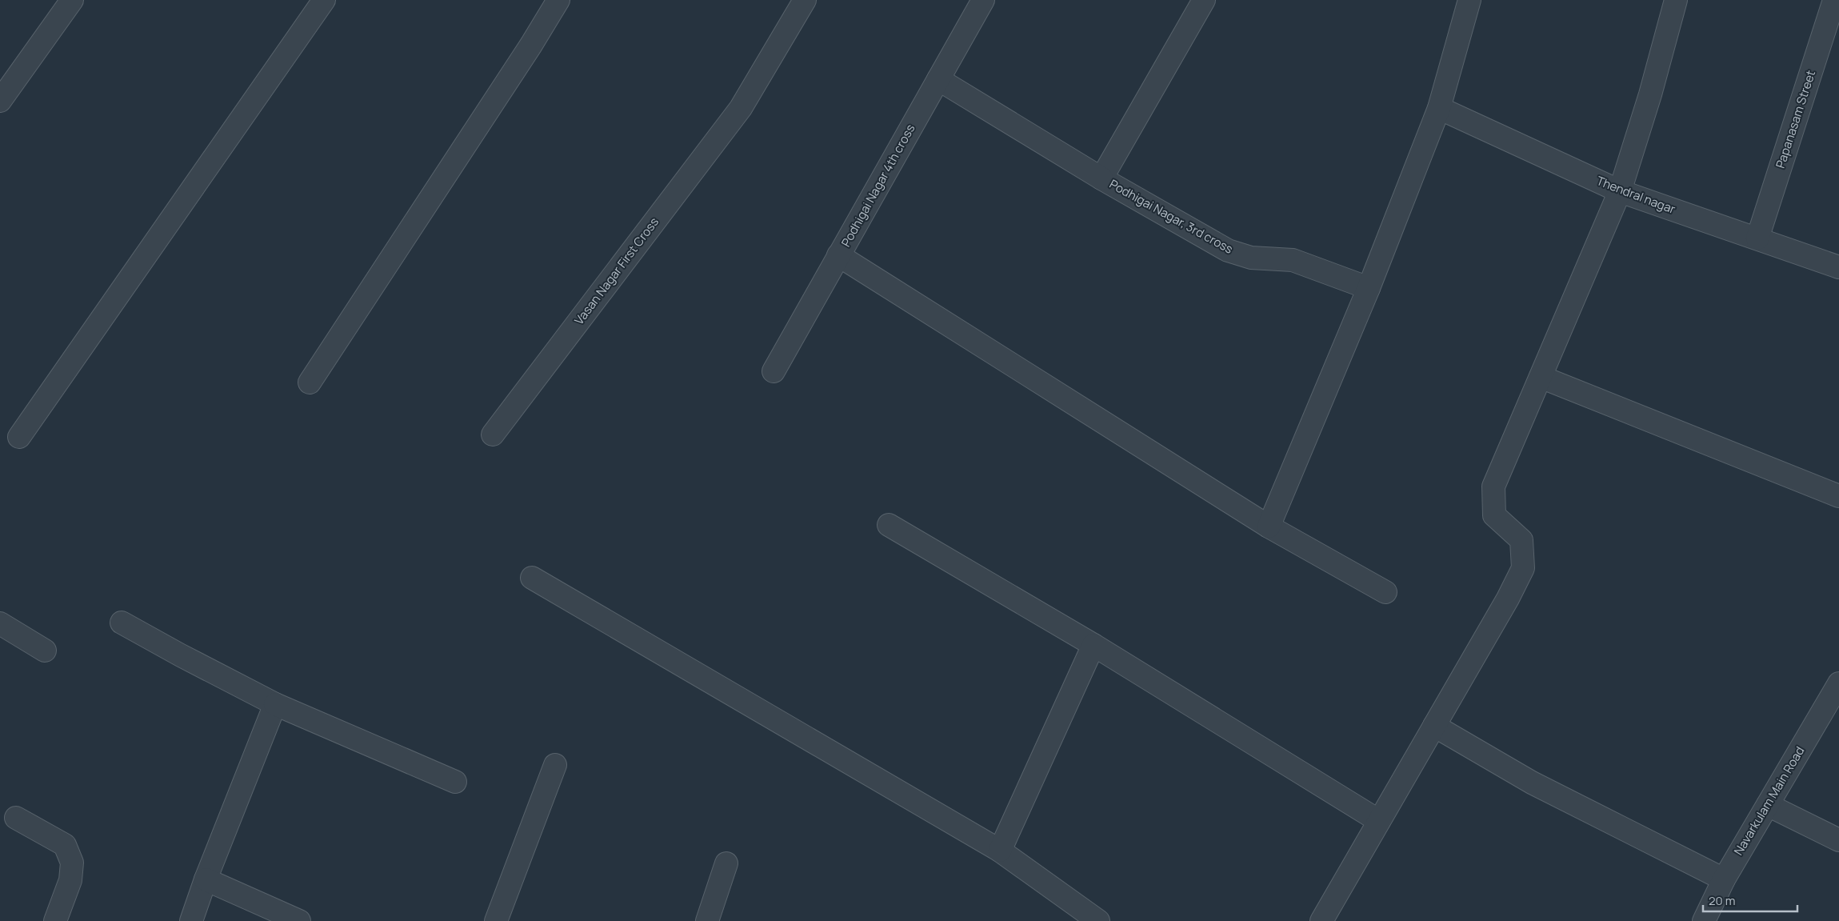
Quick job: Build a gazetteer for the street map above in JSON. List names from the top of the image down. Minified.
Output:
{"streets":{"street":["Papanasam Street","Podhigai Nagar 4th cross","Thendral nagar","Podhigai Nagar, 3rd cross","Vasan Nagar First Cross","Navarkulam Main Road"]},"crossings":[["Papanasam Street","Thendral nagar"]],"scale_bar":"20 m"}
